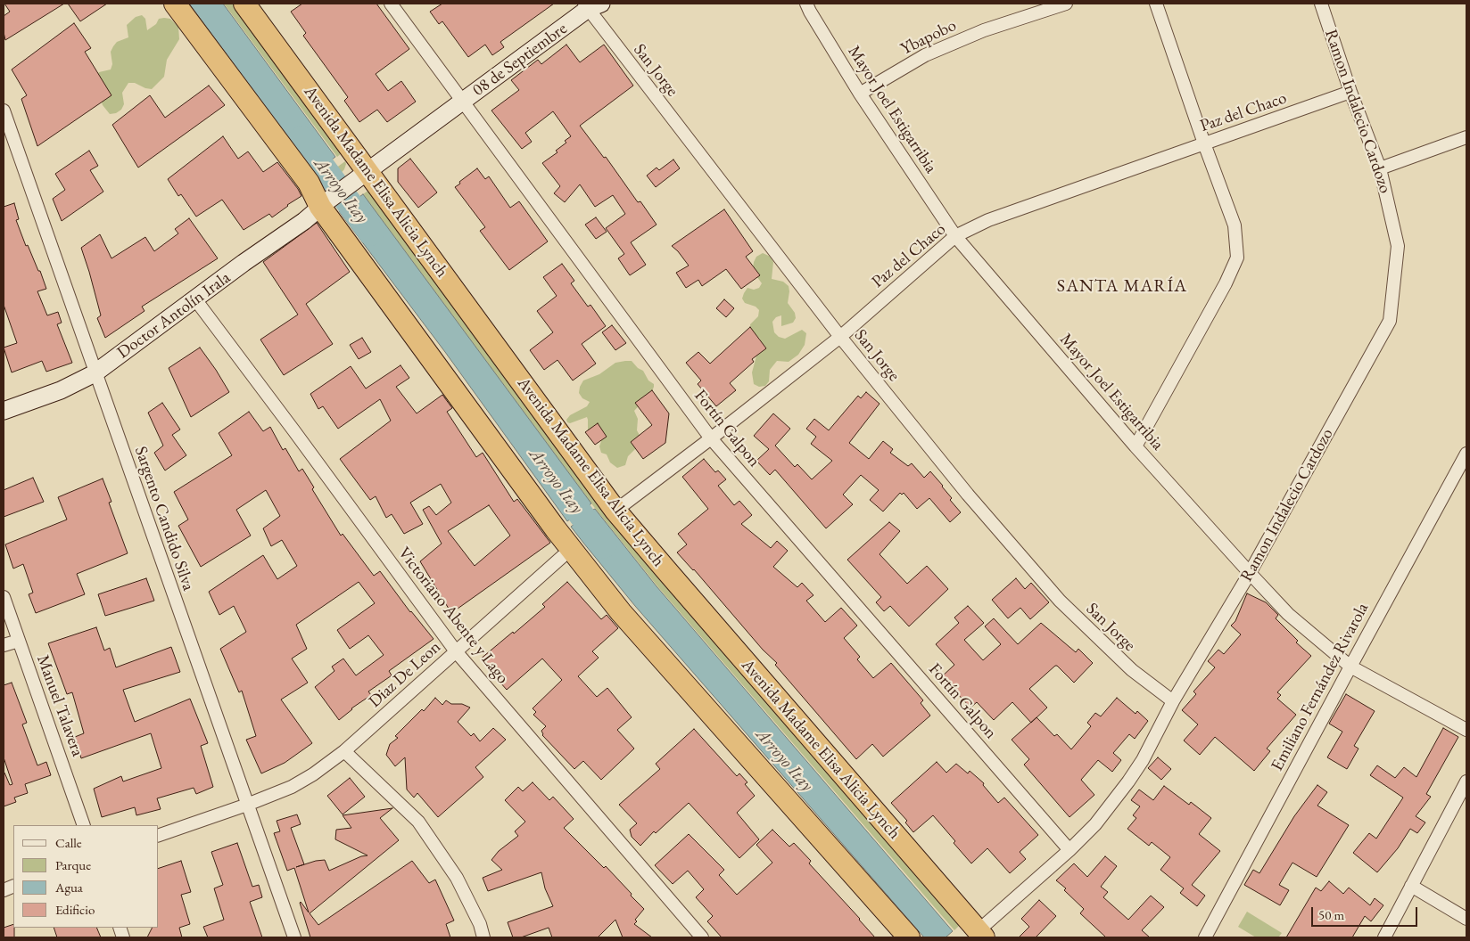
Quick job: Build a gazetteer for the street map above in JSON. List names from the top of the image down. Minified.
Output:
{"streets":{"highway":["Avenida Madame Elisa Alicia Lynch"],"street":["Ybapobo","08 de Septiembre","San Jorge","Mayor Joel Estigarribia","Ramon Indalecio Cardozo","Paz del Chaco","Doctor Antolín Irala","Fortín Galpon","Sargento Candido Silva","Victoriano Abente y Lago","Diaz De Leon","Emiliano Fernández Rivarola","Manuel Talavera"]},"crossings":[["Ybapobo","Mayor Joel Estigarribia"],["08 de Septiembre","San Jorge"],["08 de Septiembre","Avenida Madame Elisa Alicia Lynch"],["08 de Septiembre","Doctor Antolín Irala"],["08 de Septiembre","Fortín Galpon"],["San Jorge","Ramon Indalecio Cardozo"],["San Jorge","Paz del Chaco"],["Mayor Joel Estigarribia","Ramon Indalecio Cardozo"],["Mayor Joel Estigarribia","Paz del Chaco"],["Mayor Joel Estigarribia","Emiliano Fernández Rivarola"],["Ramon Indalecio Cardozo","Paz del Chaco"],["Ramon Indalecio Cardozo","Avenida Madame Elisa Alicia Lynch"],["Ramon Indalecio Cardozo","Fortín Galpon"],["Paz del Chaco","Avenida Madame Elisa Alicia Lynch"],["Paz del Chaco","Fortín Galpon"],["Avenida Madame Elisa Alicia Lynch","Doctor Antolín Irala"],["Doctor Antolín Irala","Sargento Candido Silva"],["Doctor Antolín Irala","Victoriano Abente y Lago"],["Sargento Candido Silva","Diaz De Leon"],["Victoriano Abente y Lago","Diaz De Leon"]],"districts":["SANTA MARÍA"],"water":["Arroyo Itay"],"legend":["Calle","Parque","Agua","Edificio"],"scale_bar":"50 m"}
